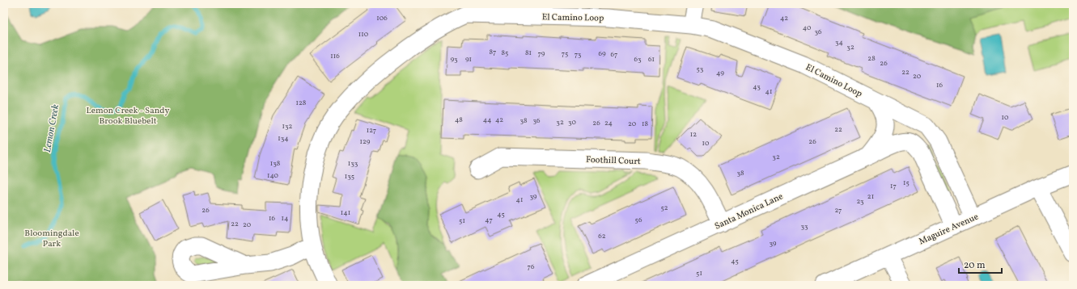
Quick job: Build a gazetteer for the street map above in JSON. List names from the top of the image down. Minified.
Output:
{"streets":{"street":["El Camino Loop","Foothill Court","Santa Monica Lane","Maguire Avenue"]},"crossings":[["El Camino Loop","Maguire Avenue"],["Foothill Court","Santa Monica Lane"],["Santa Monica Lane","Maguire Avenue"]],"water":["Lemon Creek"],"parks":["Lemon Creek - Sandy Brook Bluebelt","Bloomingdale Park"],"house_numbers":["106","42","40","36","110","34","32","87","85","81","79","75","69","73","67","116","28","93","91","63","61","26","53","22","49","20","16","43","41","128","10","48","44","42","38","36","32","30","26","24","20","18","132","22","127","12","134","129","26","10","32","138","133","38","140","135","15","17","39","21","41","23","52","26","27","141","45","16","14","47","56","51","22","20","33","62","39","45","76","51"],"scale_bar":"20 m"}
